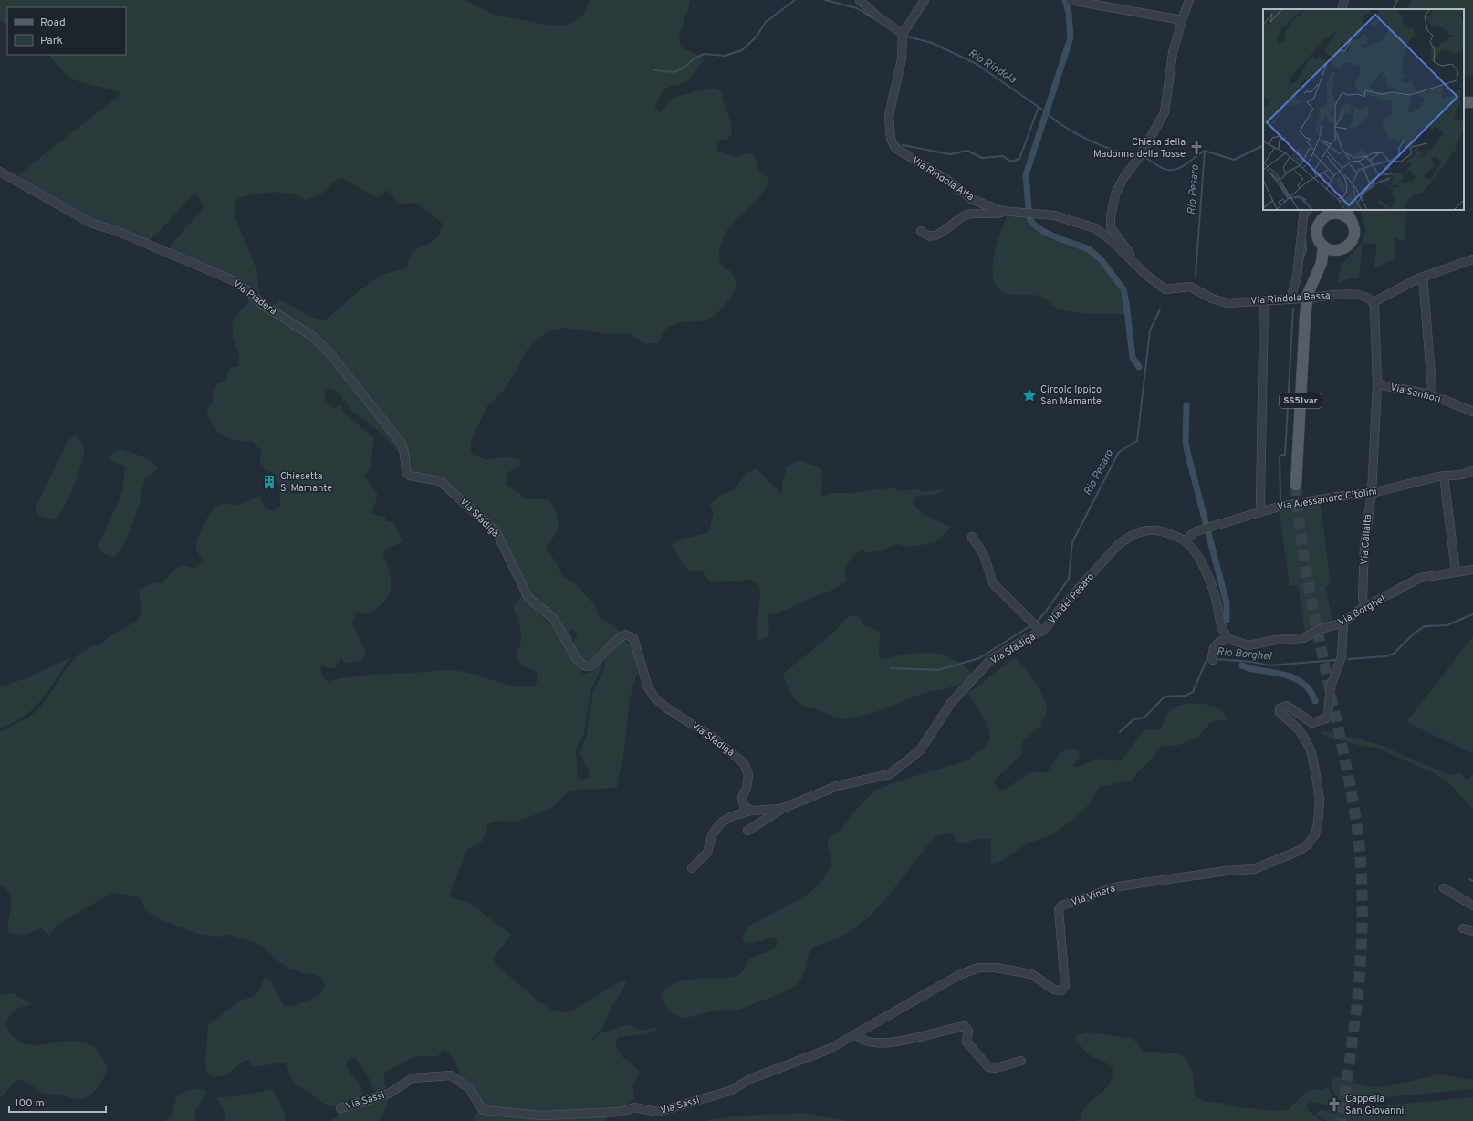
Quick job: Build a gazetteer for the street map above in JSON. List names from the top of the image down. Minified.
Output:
{"streets":{"main road":["SS51var"],"street":["Via Rindola Alta","Via Piadera","Via Rindola Bassa","Via Sanfiori","Via Alessandro Citolini","Via Sfadigà","Via Callalta","Via dei Pesaro","Via Borghel","Via Vinera","Via Sassi"]},"crossings":[["Via Rindola Alta","Via Rindola Bassa"],["Via Piadera","Via Sfadigà"],["Via Sanfiori","Via Callalta"],["Via Alessandro Citolini","Via Callalta"],["Via Alessandro Citolini","Via dei Pesaro"],["Via Sfadigà","Via dei Pesaro"],["Via Callalta","Via Borghel"],["Via Borghel","Via Vinera"],["Via Vinera","Via Sassi"]],"water":["Rio Rindola","Rio Pesaro","Rio Borghel"],"places":{"church":["Chiesa della Madonna della Tosse","Cappella San Giovanni"],"place":["Circolo Ippico San Mamante"],"building":["Chiesetta S. Mamante"]},"legend":["Road","Park"],"scale_bar":"100 m"}
